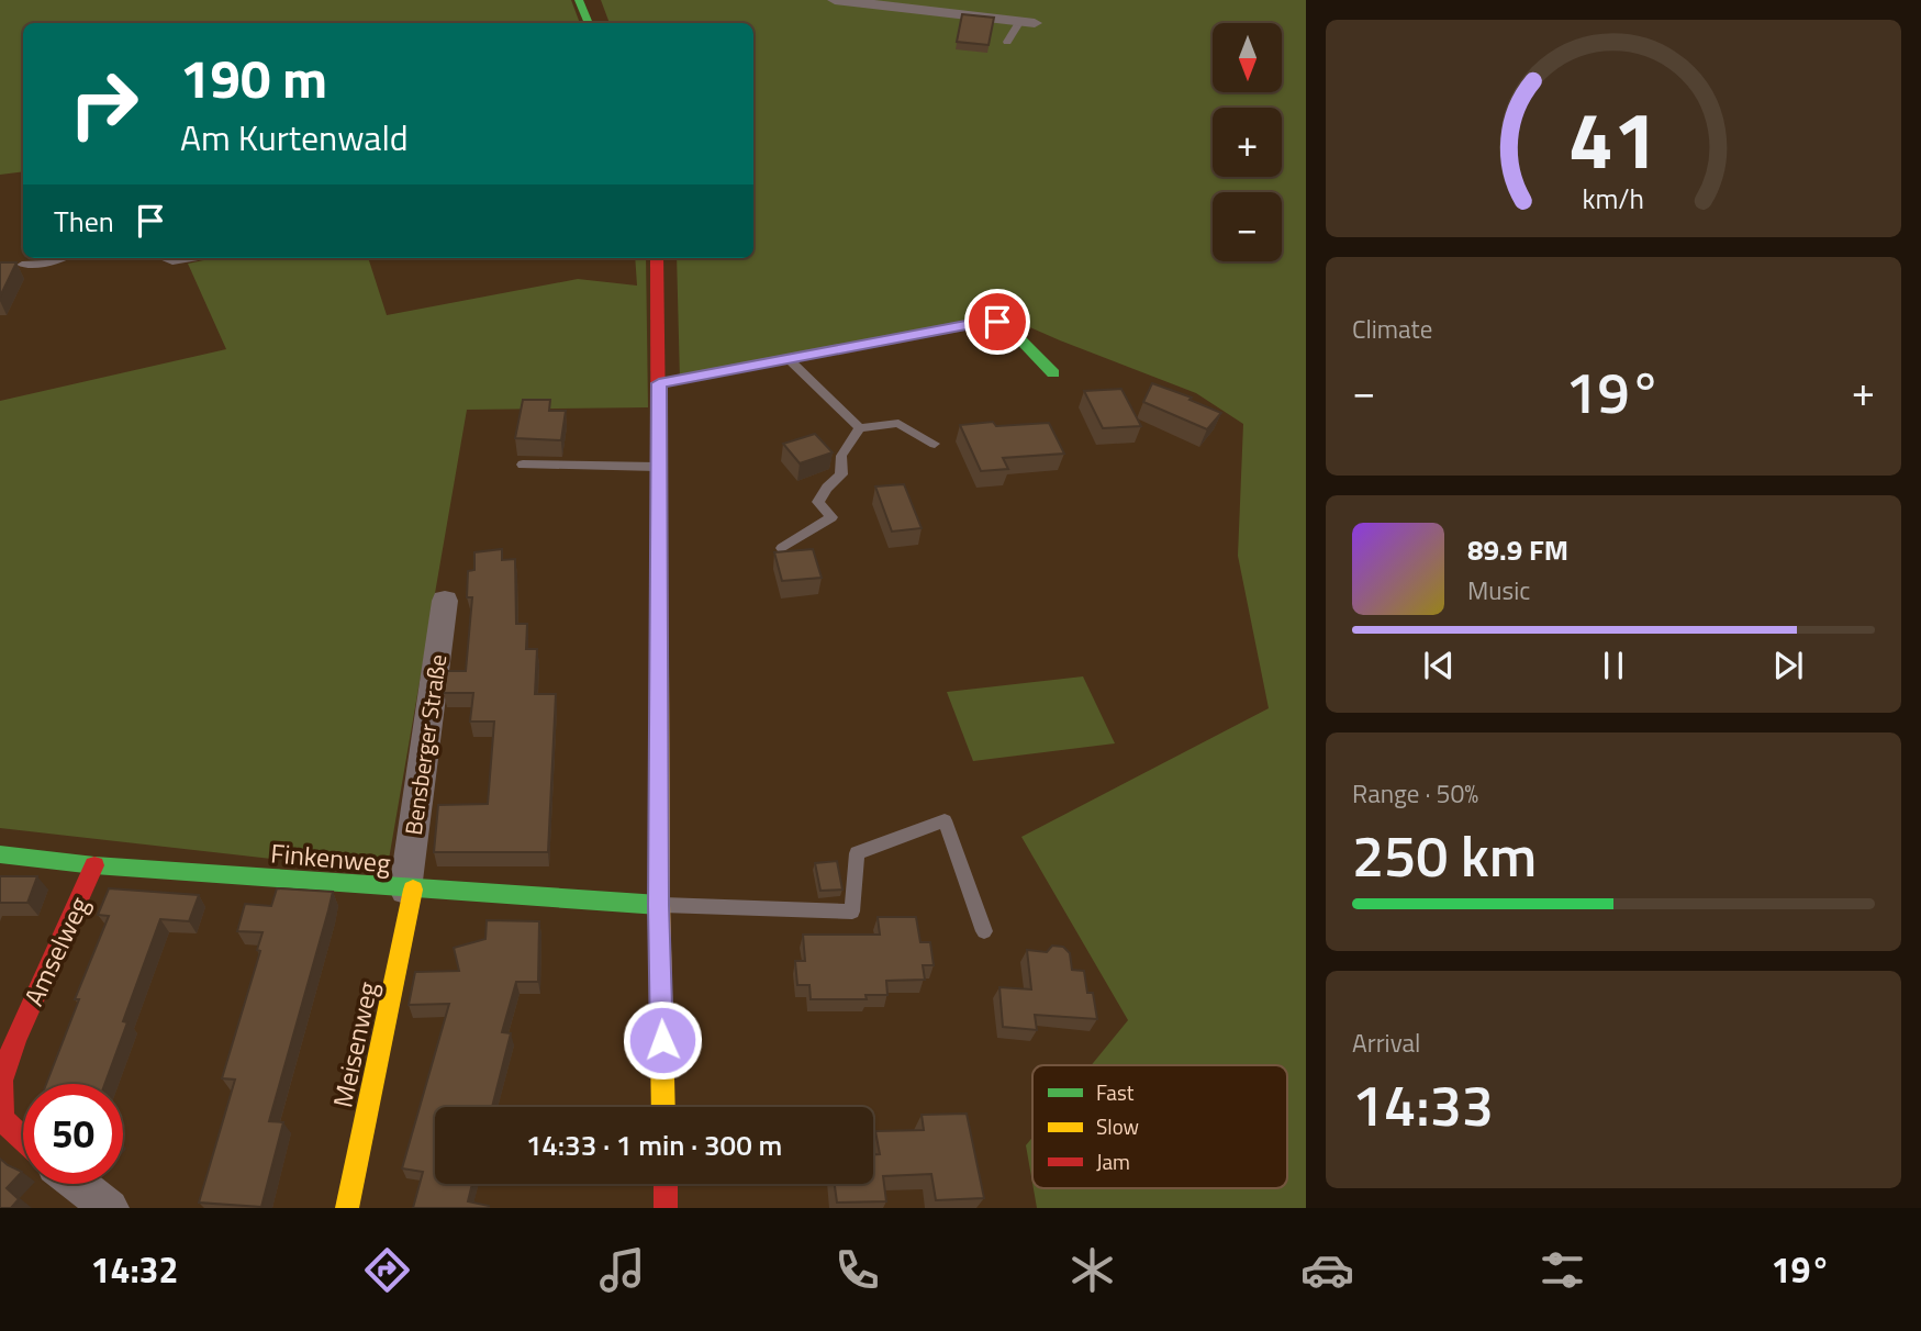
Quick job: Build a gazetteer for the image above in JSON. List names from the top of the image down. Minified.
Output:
{"streets":{"street":["Bensberger Straße","Finkenweg","Amselweg","Meisenweg"]},"crossings":[["Bensberger Straße","Finkenweg"],["Bensberger Straße","Meisenweg"],["Finkenweg","Amselweg"],["Finkenweg","Meisenweg"]],"legend":["Fast","Slow","Jam"],"north":"bottom","page":{"map_buttons":["+","−"],"turn":["190 m","Am Kurtenwald"],"then":"Then","tile":["Climate",["Range · 50%","250 km"],["Arrival","14:33"]],"heat":["−","19°","+"],"song":["89.9 FM","Music"],"limit":"50","trip":"14:33 · 1 min · 300 m","tabs":["14:32","19°"],"gauge":["41","km/h"]}}
